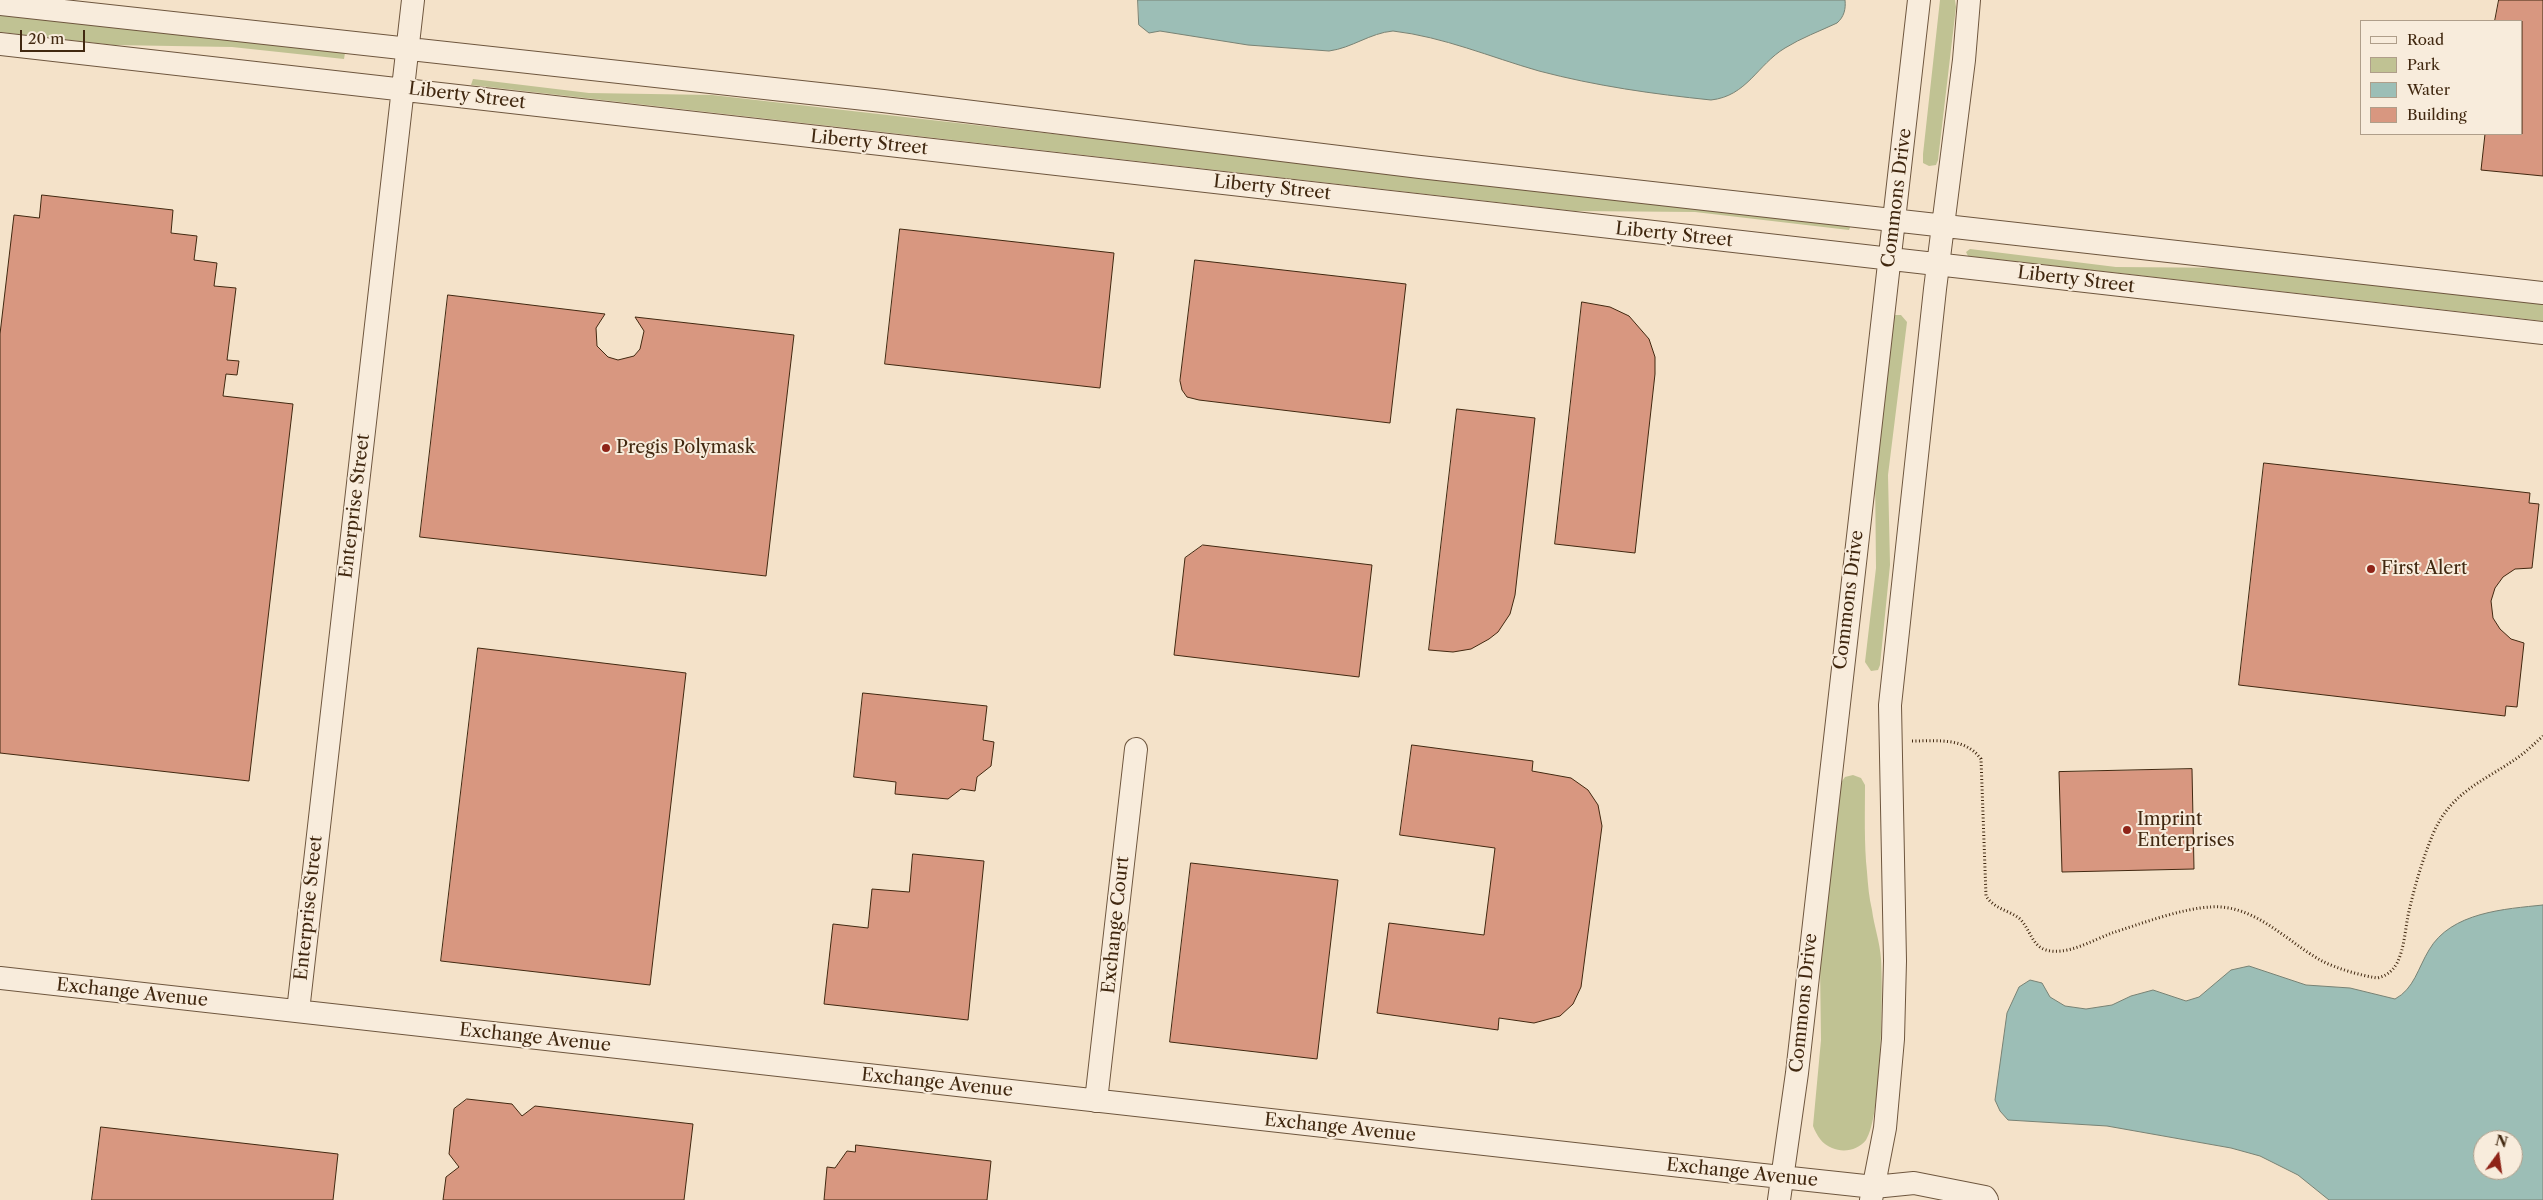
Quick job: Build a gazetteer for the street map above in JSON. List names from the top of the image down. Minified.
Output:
{"streets":{"street":["Liberty Street","Commons Drive","Enterprise Street","Exchange Court","Exchange Avenue"]},"crossings":[["Liberty Street","Commons Drive"],["Liberty Street","Enterprise Street"],["Commons Drive","Exchange Avenue"],["Enterprise Street","Exchange Avenue"],["Exchange Court","Exchange Avenue"]],"places":["Pregis Polymask","First Alert","Imprint Enterprises"],"legend":["Road","Park","Water","Building"],"scale_bar":"20 m","north":"top"}
